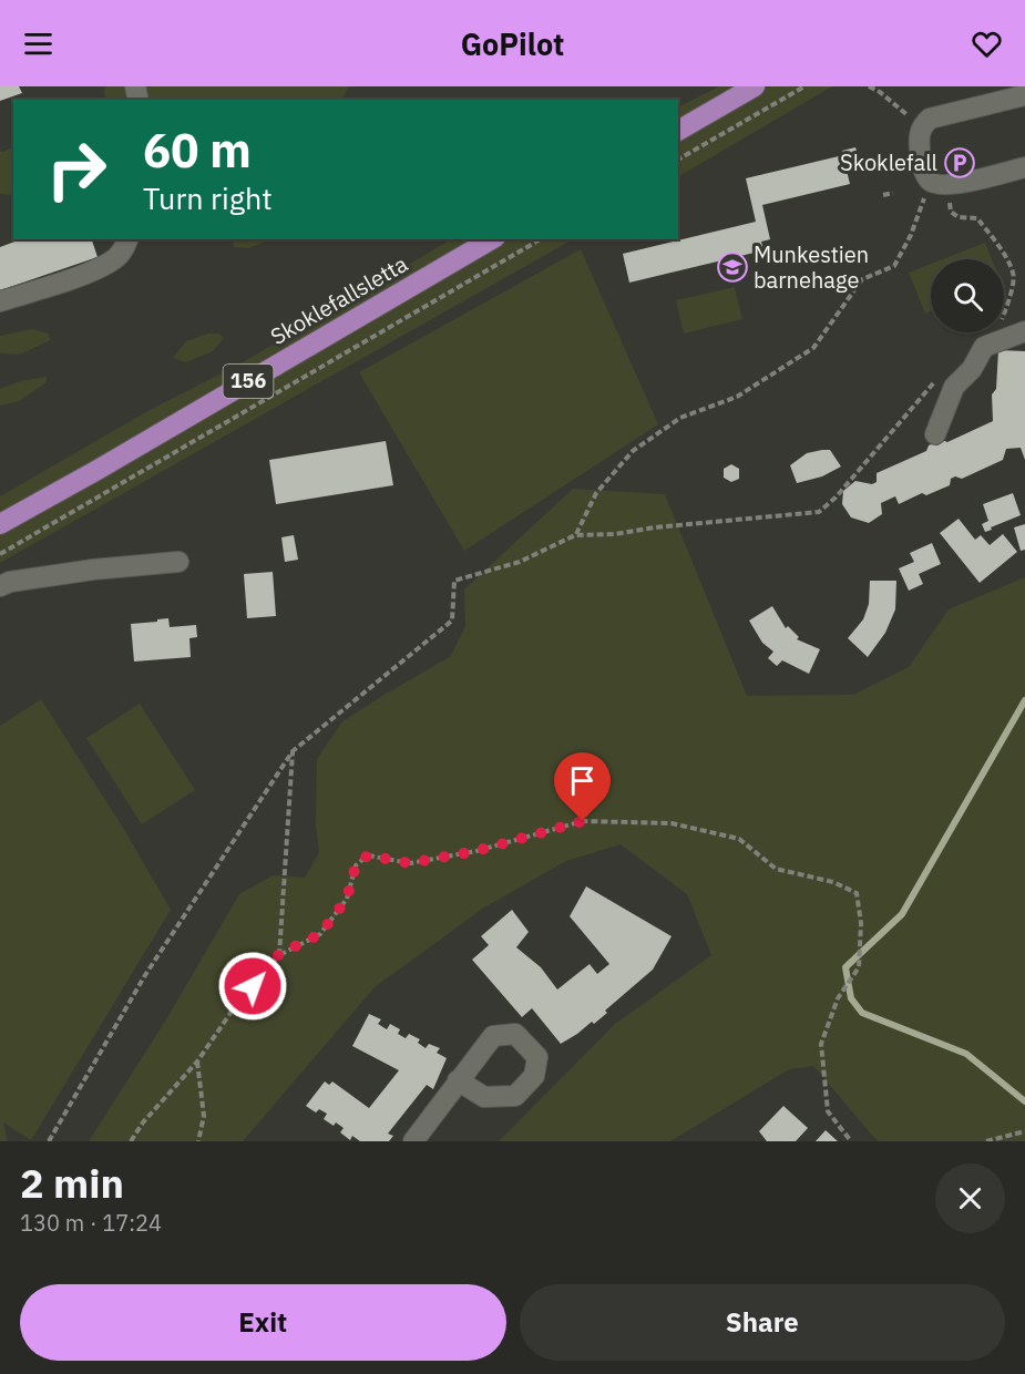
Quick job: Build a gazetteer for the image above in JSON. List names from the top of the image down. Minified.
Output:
{"streets":{"main road":["Skoklefallsletta","156"]},"places":{"parking":["Skoklefall"],"school or university":["Munkestien barnehage"]},"page":{"header":"GoPilot","turn":["60 m","Turn right"],"heading":["2 min","130 m · 17:24"],"buttons":["Exit","Share"]}}
